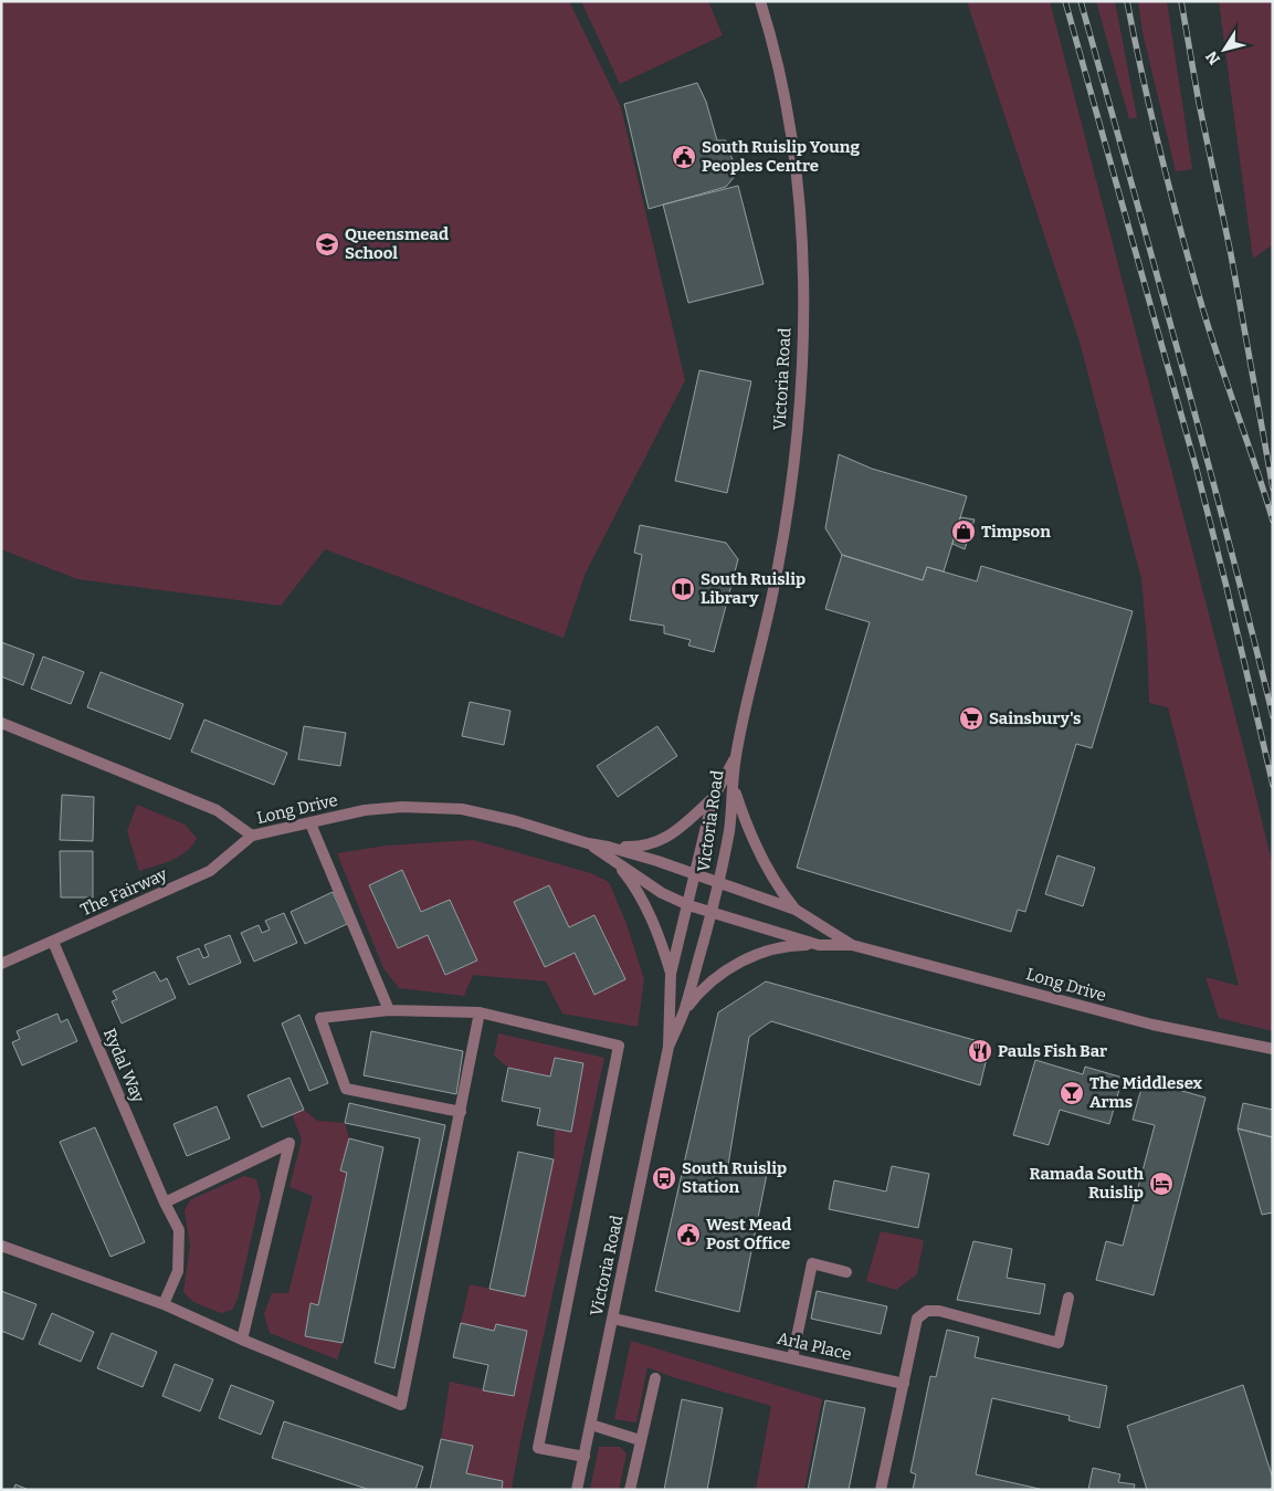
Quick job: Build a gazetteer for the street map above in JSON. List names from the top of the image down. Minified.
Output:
{"streets":{"street":["Victoria Road","Long Drive","The Fairway","Rydal Way","Arla Place"]},"crossings":[["Victoria Road","Long Drive"],["Victoria Road","Arla Place"],["Long Drive","The Fairway"],["The Fairway","Rydal Way"]],"places":{"public building":["South Ruislip Young Peoples Centre","West Mead Post Office"],"school or university":["Queensmead School"],"shop":["Timpson"],"library":["South Ruislip Library"],"supermarket":["Sainsbury's"],"restaurant":["Pauls Fish Bar"],"bar":["The Middlesex Arms"],"bus stop":["South Ruislip Station"],"hotel":["Ramada South Ruislip"]},"north":"bottom left"}
